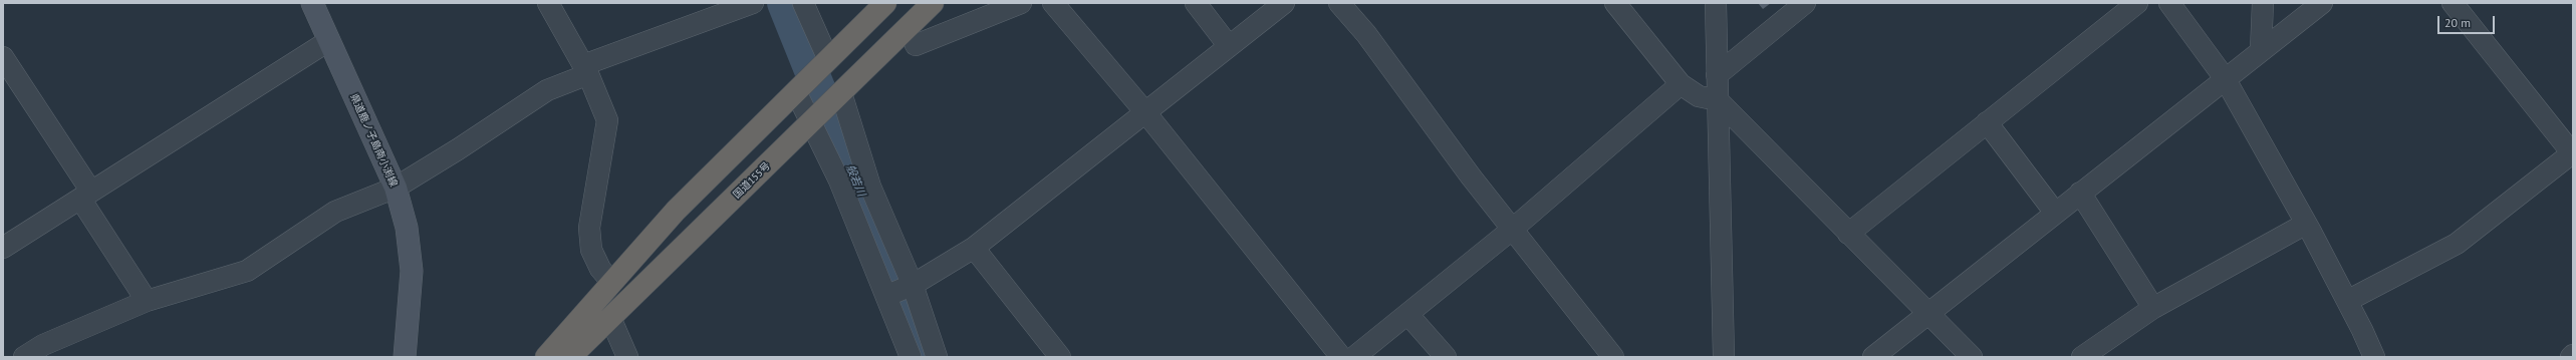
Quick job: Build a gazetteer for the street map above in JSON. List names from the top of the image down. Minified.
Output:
{"streets":{"highway":["国道155号"],"main road":["県道鹿ノ子島南小渕線"]},"water":["般若川"],"scale_bar":"20 m"}
